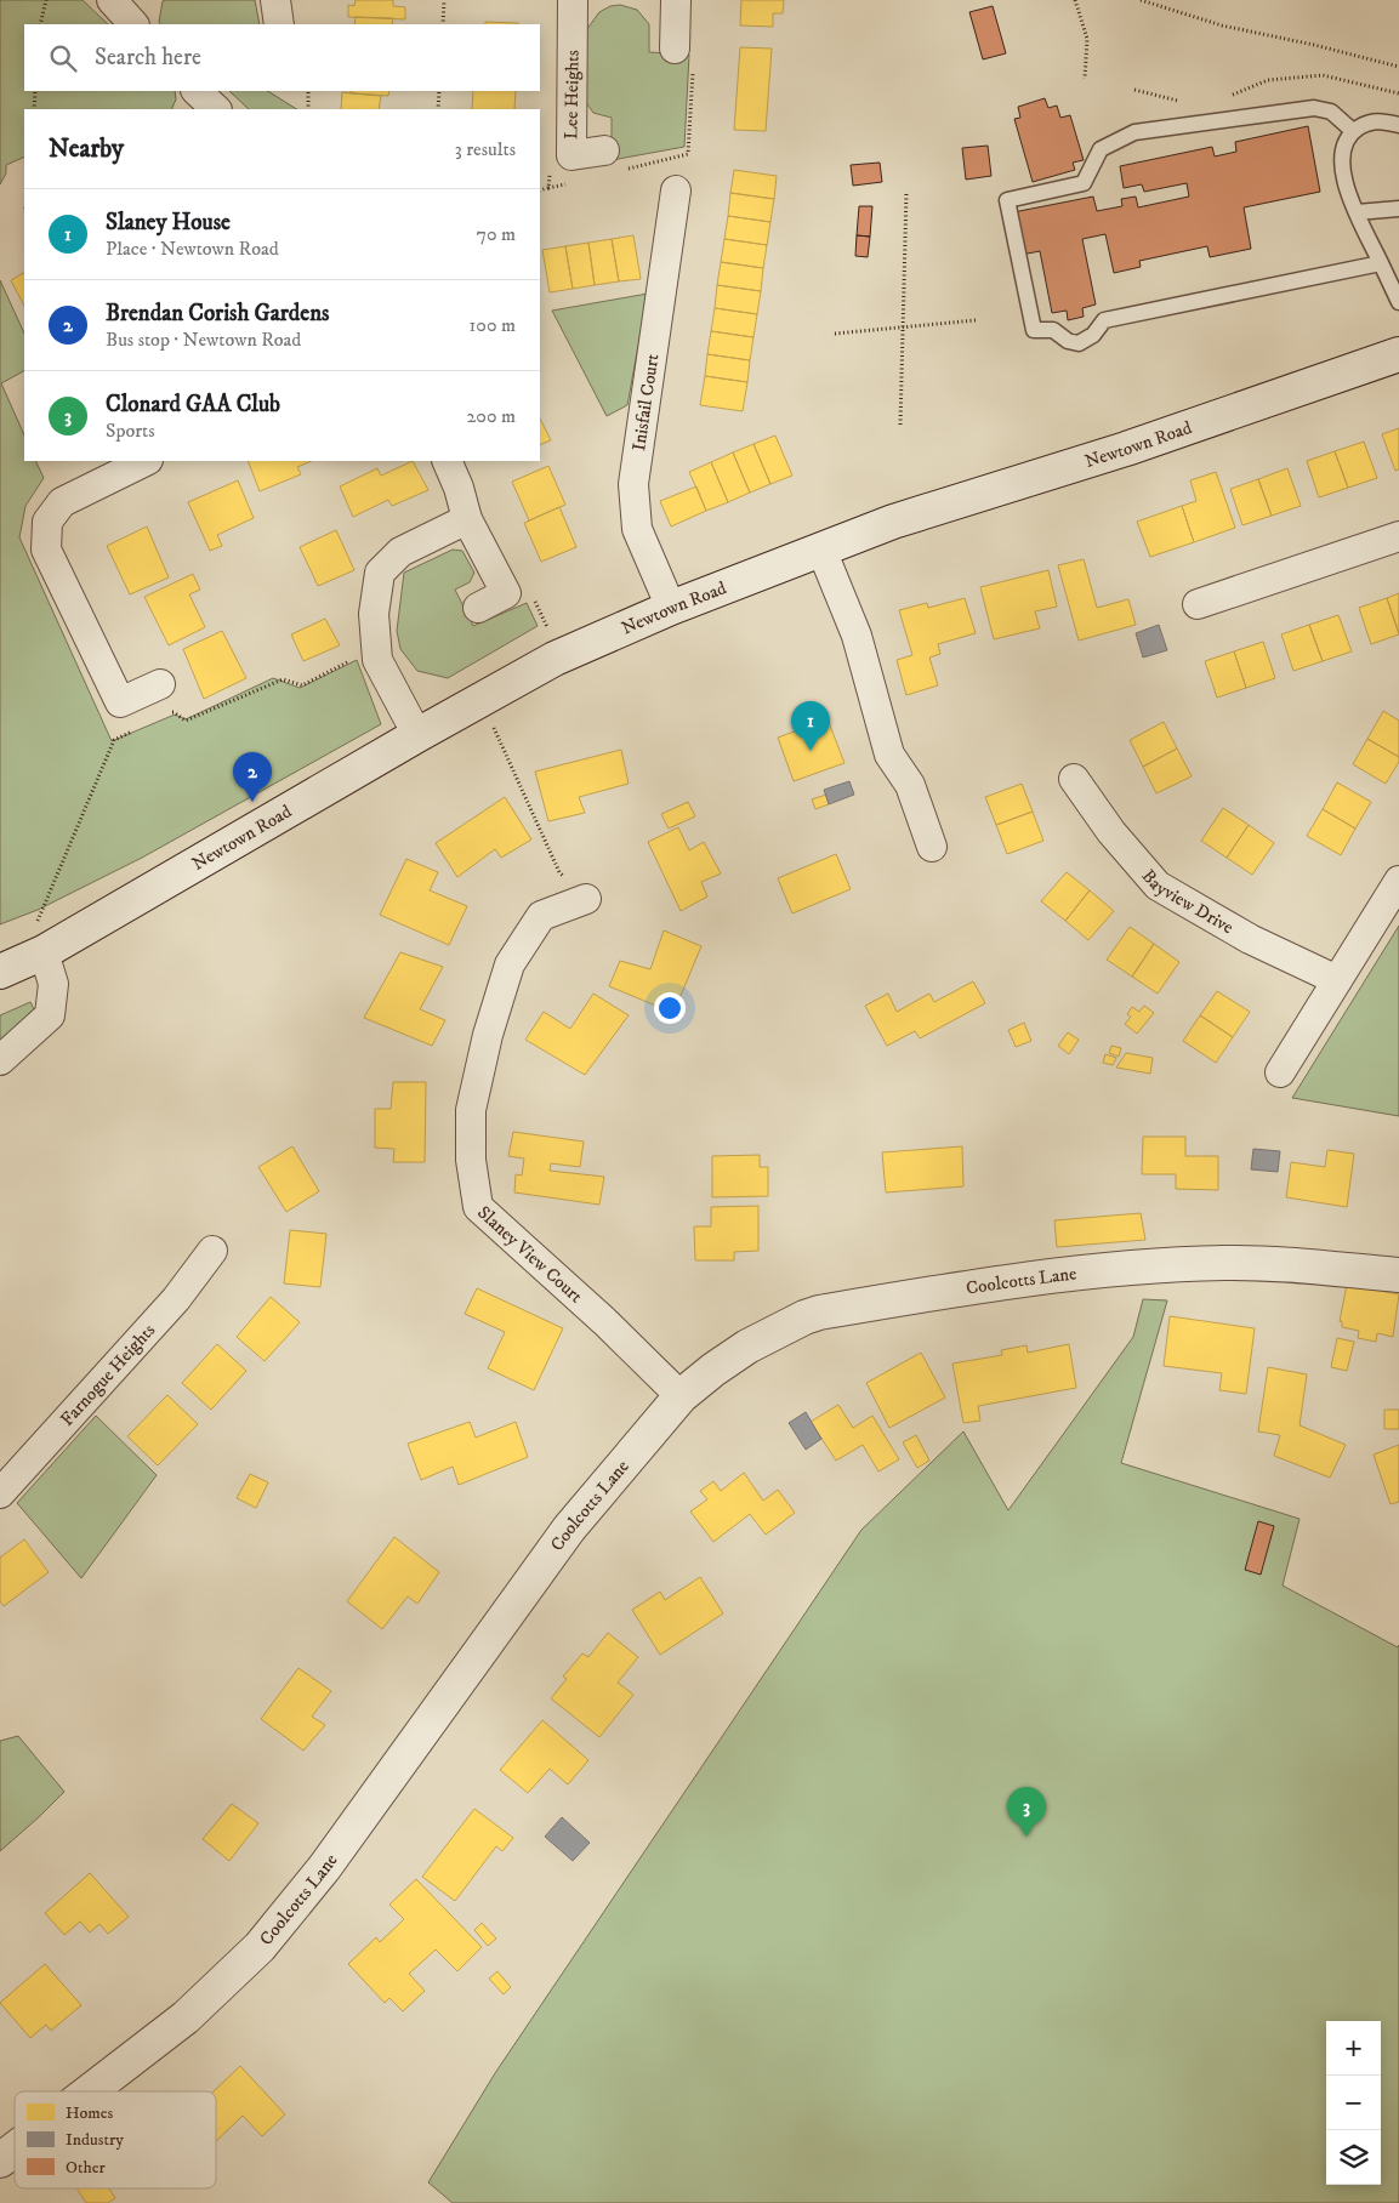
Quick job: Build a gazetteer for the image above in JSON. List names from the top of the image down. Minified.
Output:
{"streets":{"street":["Lee Heights","Inisfail Court","Newtown Road","Bayview Drive","Slaney View Court","Coolcotts Lane","Farnogue Heights"]},"crossings":[["Inisfail Court","Newtown Road"],["Slaney View Court","Coolcotts Lane"]],"legend":["Homes","Industry","Other"],"page":{"search":"Search here","heading":["Nearby","3 results"],"list":[{"mark":"1","name":"Slaney House","note":"Place · Newtown Road","value":"70 m"},{"mark":"2","name":"Brendan Corish Gardens","note":"Bus stop · Newtown Road","value":"100 m"},{"mark":"3","name":"Clonard GAA Club","note":"Sports","value":"200 m"}],"pins":["1","2","3"],"map_buttons":["+","−"]}}
